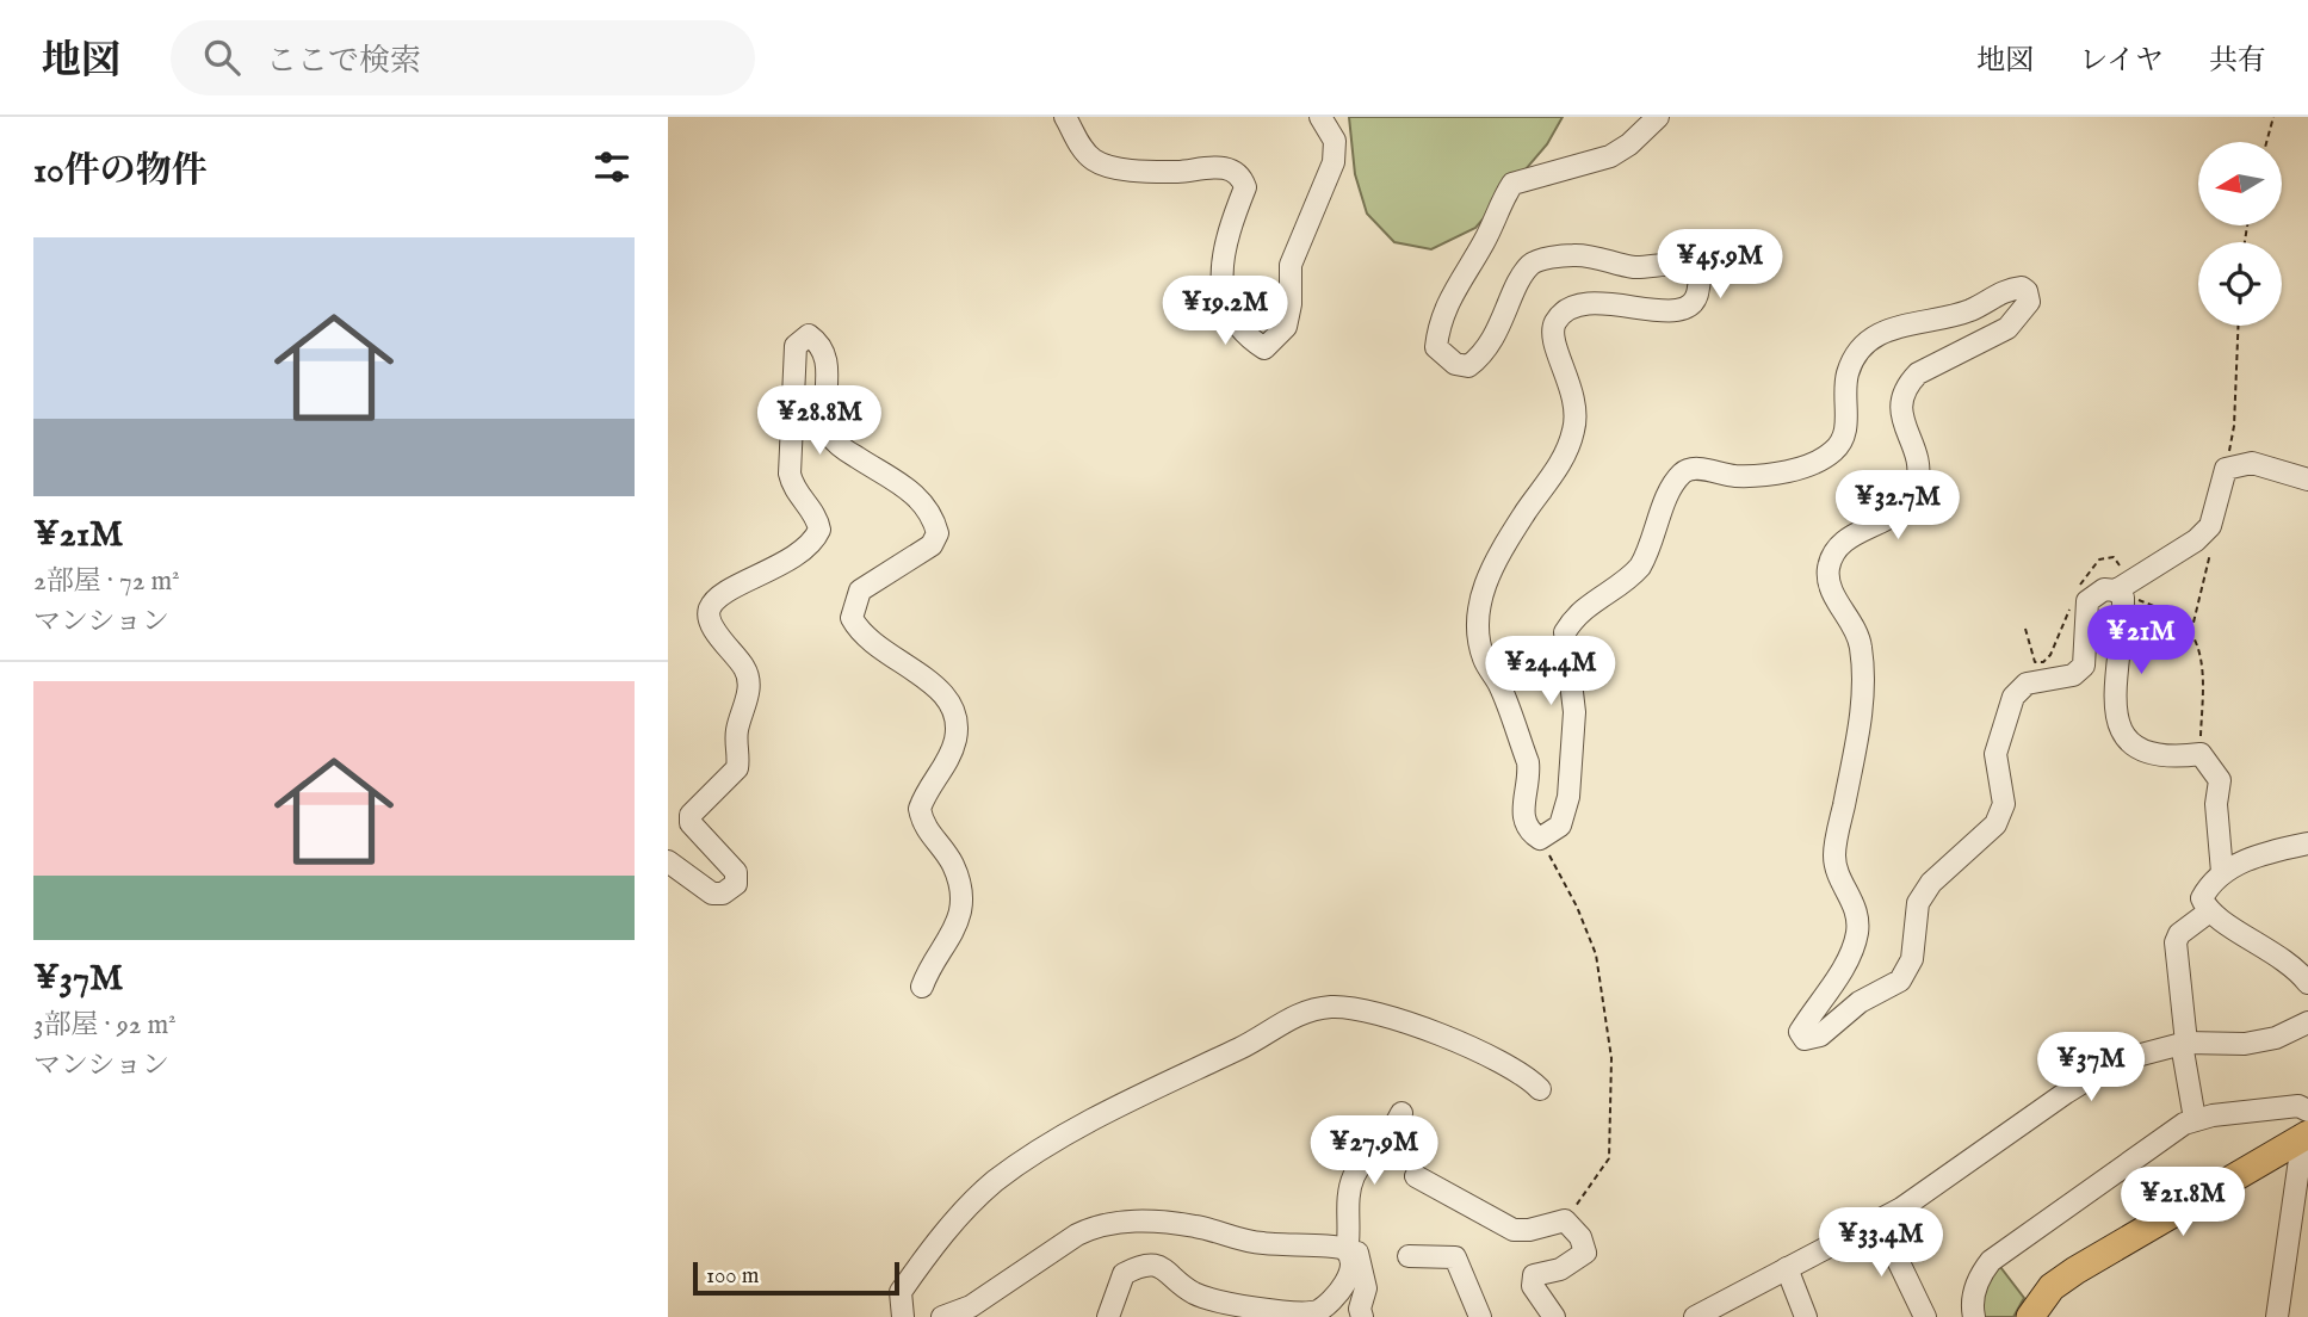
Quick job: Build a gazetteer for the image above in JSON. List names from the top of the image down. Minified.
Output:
{"scale_bar":"100 m","north":"left","page":{"header":"地図","search":"ここで検索","nav":["地図","レイヤ","共有"],"heading":"10件の物件","list":[{"name":"¥21M","note":"2部屋 · 72 m² · マンション"},{"name":"¥37M","note":"3部屋 · 92 m² · マンション"}],"price":["¥45.9M","¥19.2M","¥28.8M","¥32.7M","¥21M","¥24.4M","¥37M","¥27.9M","¥21.8M","¥33.4M"],"scale":"100 m"}}
